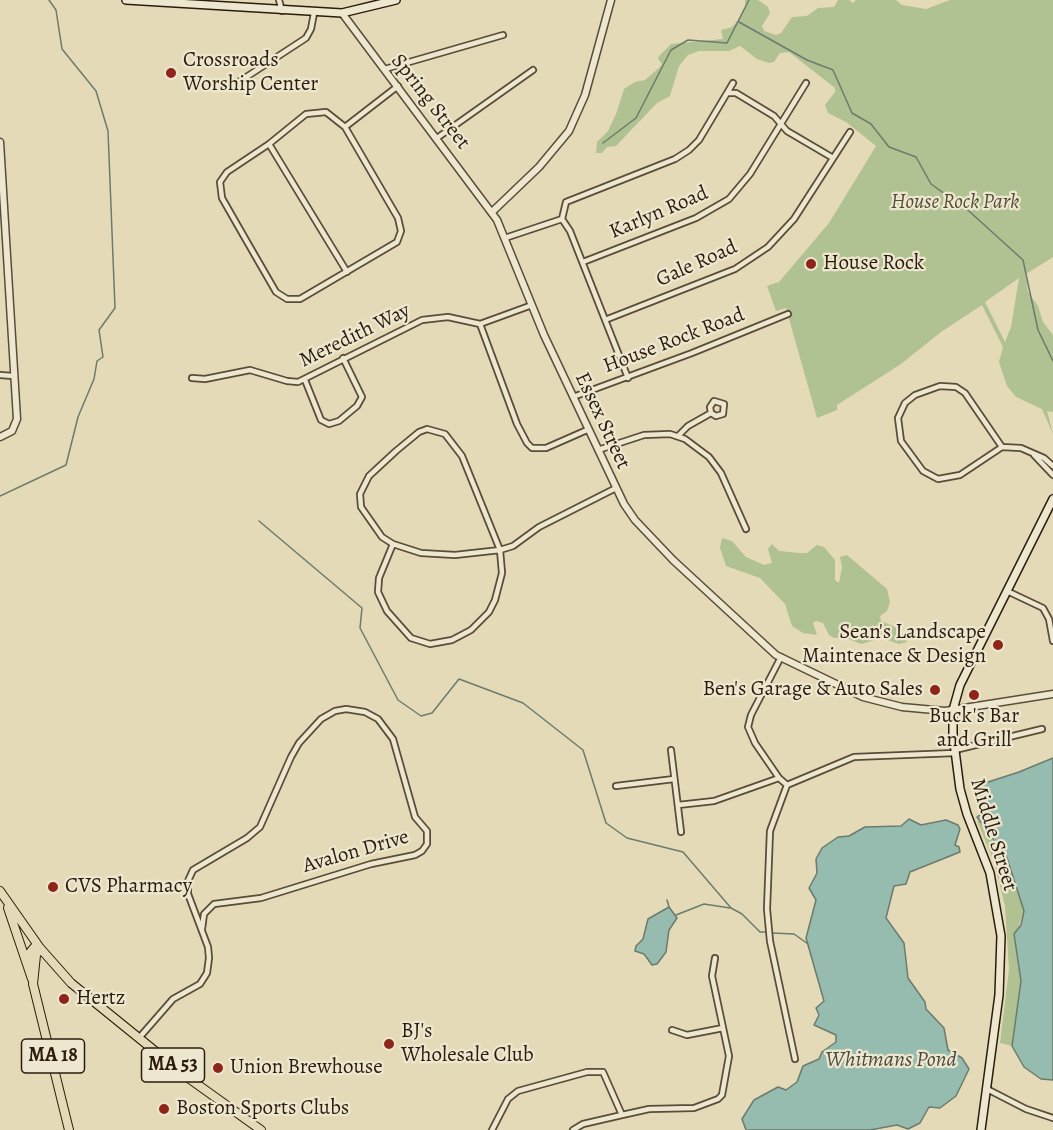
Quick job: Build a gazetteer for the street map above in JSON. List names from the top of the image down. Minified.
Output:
{"streets":{"main road":["Middle Street","MA 18","MA 53"],"street":["Spring Street","Karlyn Road","Gale Road","Meredith Way","House Rock Road","Essex Street","Avalon Drive"]},"crossings":[["Spring Street","Essex Street"],["House Rock Road","Essex Street"],["Essex Street","Middle Street"],["Avalon Drive","MA 53"],["MA 18","MA 53"]],"water":["Whitmans Pond"],"parks":["House Rock Park"],"places":["Crossroads Worship Center","House Rock","Sean's Landscape Maintenace & Design","Ben's Garage & Auto Sales","Buck's Bar and Grill","CVS Pharmacy","Hertz","BJ's Wholesale Club","Union Brewhouse","Boston Sports Clubs"]}
